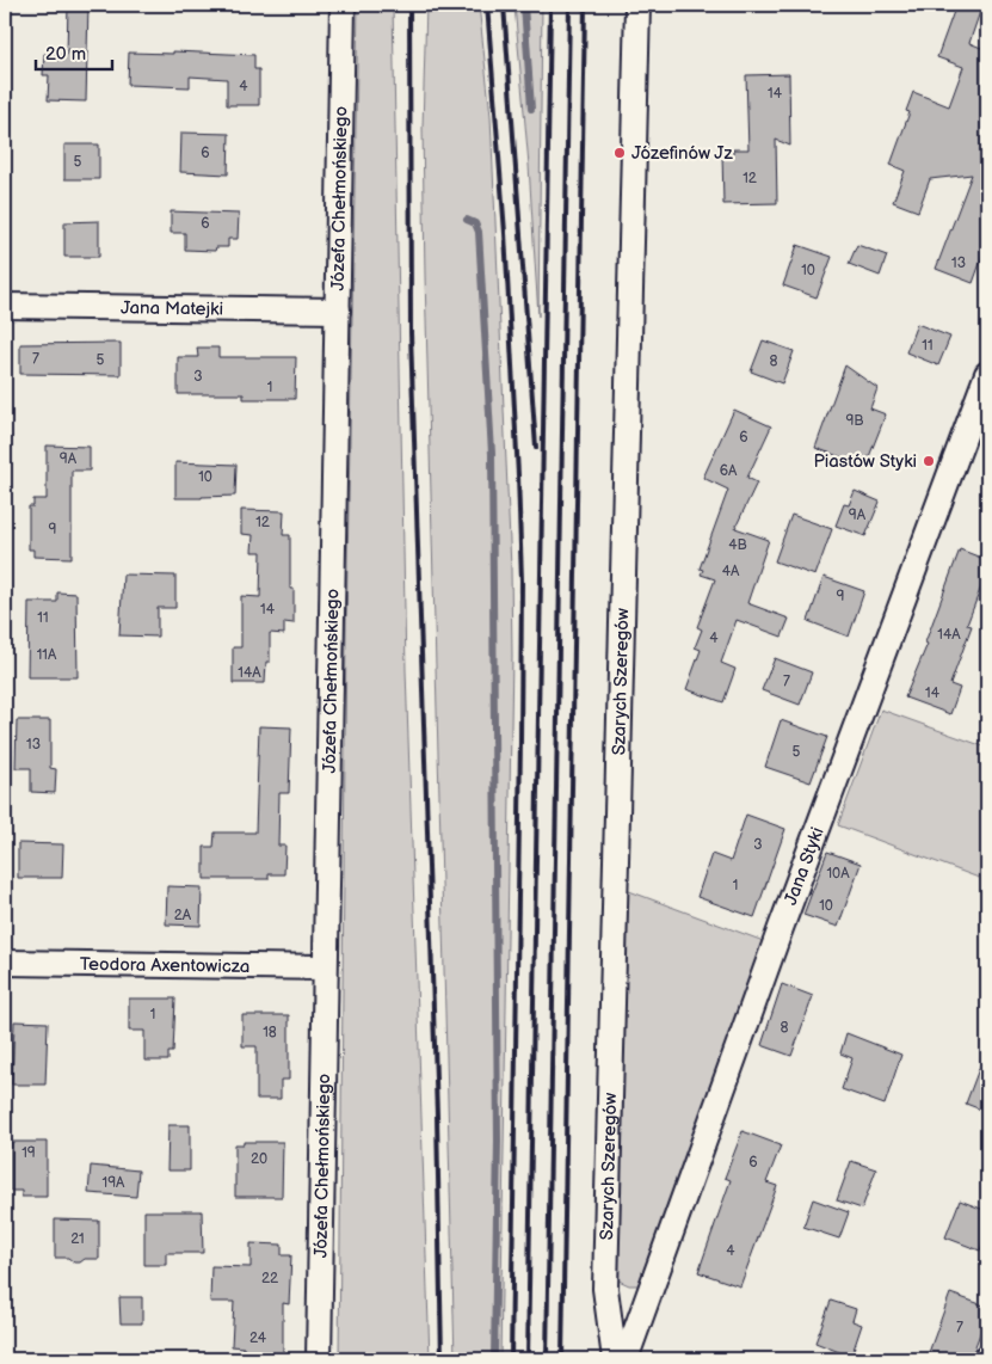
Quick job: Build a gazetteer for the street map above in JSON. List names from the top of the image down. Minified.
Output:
{"streets":{"street":["Józefa Chełmońskiego","Jana Matejki","Szarych Szeregów","Jana Styki","Teodora Axentowicza"]},"crossings":[["Józefa Chełmońskiego","Jana Matejki"],["Józefa Chełmońskiego","Teodora Axentowicza"]],"places":["Józefinów Jz","Piastów Styki"],"house_numbers":["4","14","6","5","12","6","13","10","11","7","5","8","3","1","9B","6","9A","6A","10","9A","12","9","4B","4A","9","14","11","14A","4","11A","14A","7","14","13","5","3","10A","1","10","2A","1","8","18","19","20","6","19A","21","4","22","7","24"],"scale_bar":"20 m"}
